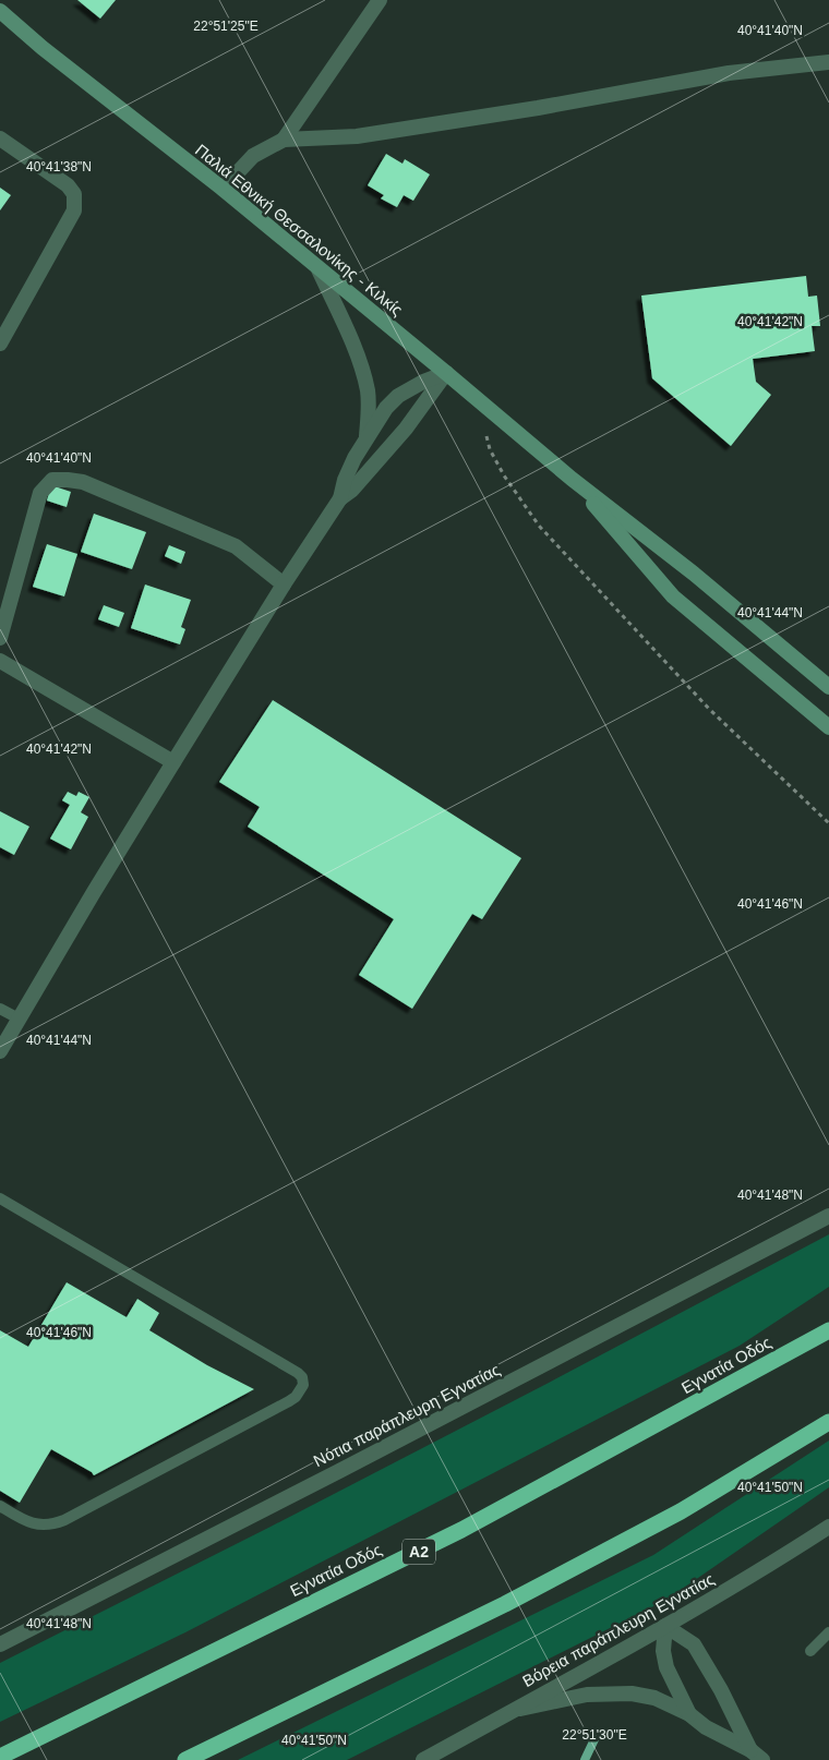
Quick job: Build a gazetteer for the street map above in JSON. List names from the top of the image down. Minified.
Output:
{"streets":{"highway":["Εγνατία Οδός","Α2"],"main road":["Παλιά Εθνική Θεσσαλονίκης - Κιλκίς"],"street":["Νότια παράπλευρη Εγνατίας","Βόρεια παράπλευρη Εγνατίας"]},"coordinates":["22°51'25\"E","40°41'40\"N","40°41'38\"N","40°41'42\"N","40°41'44\"N","40°41'46\"N","40°41'48\"N","40°41'50\"N","22°51'30\"E"]}
